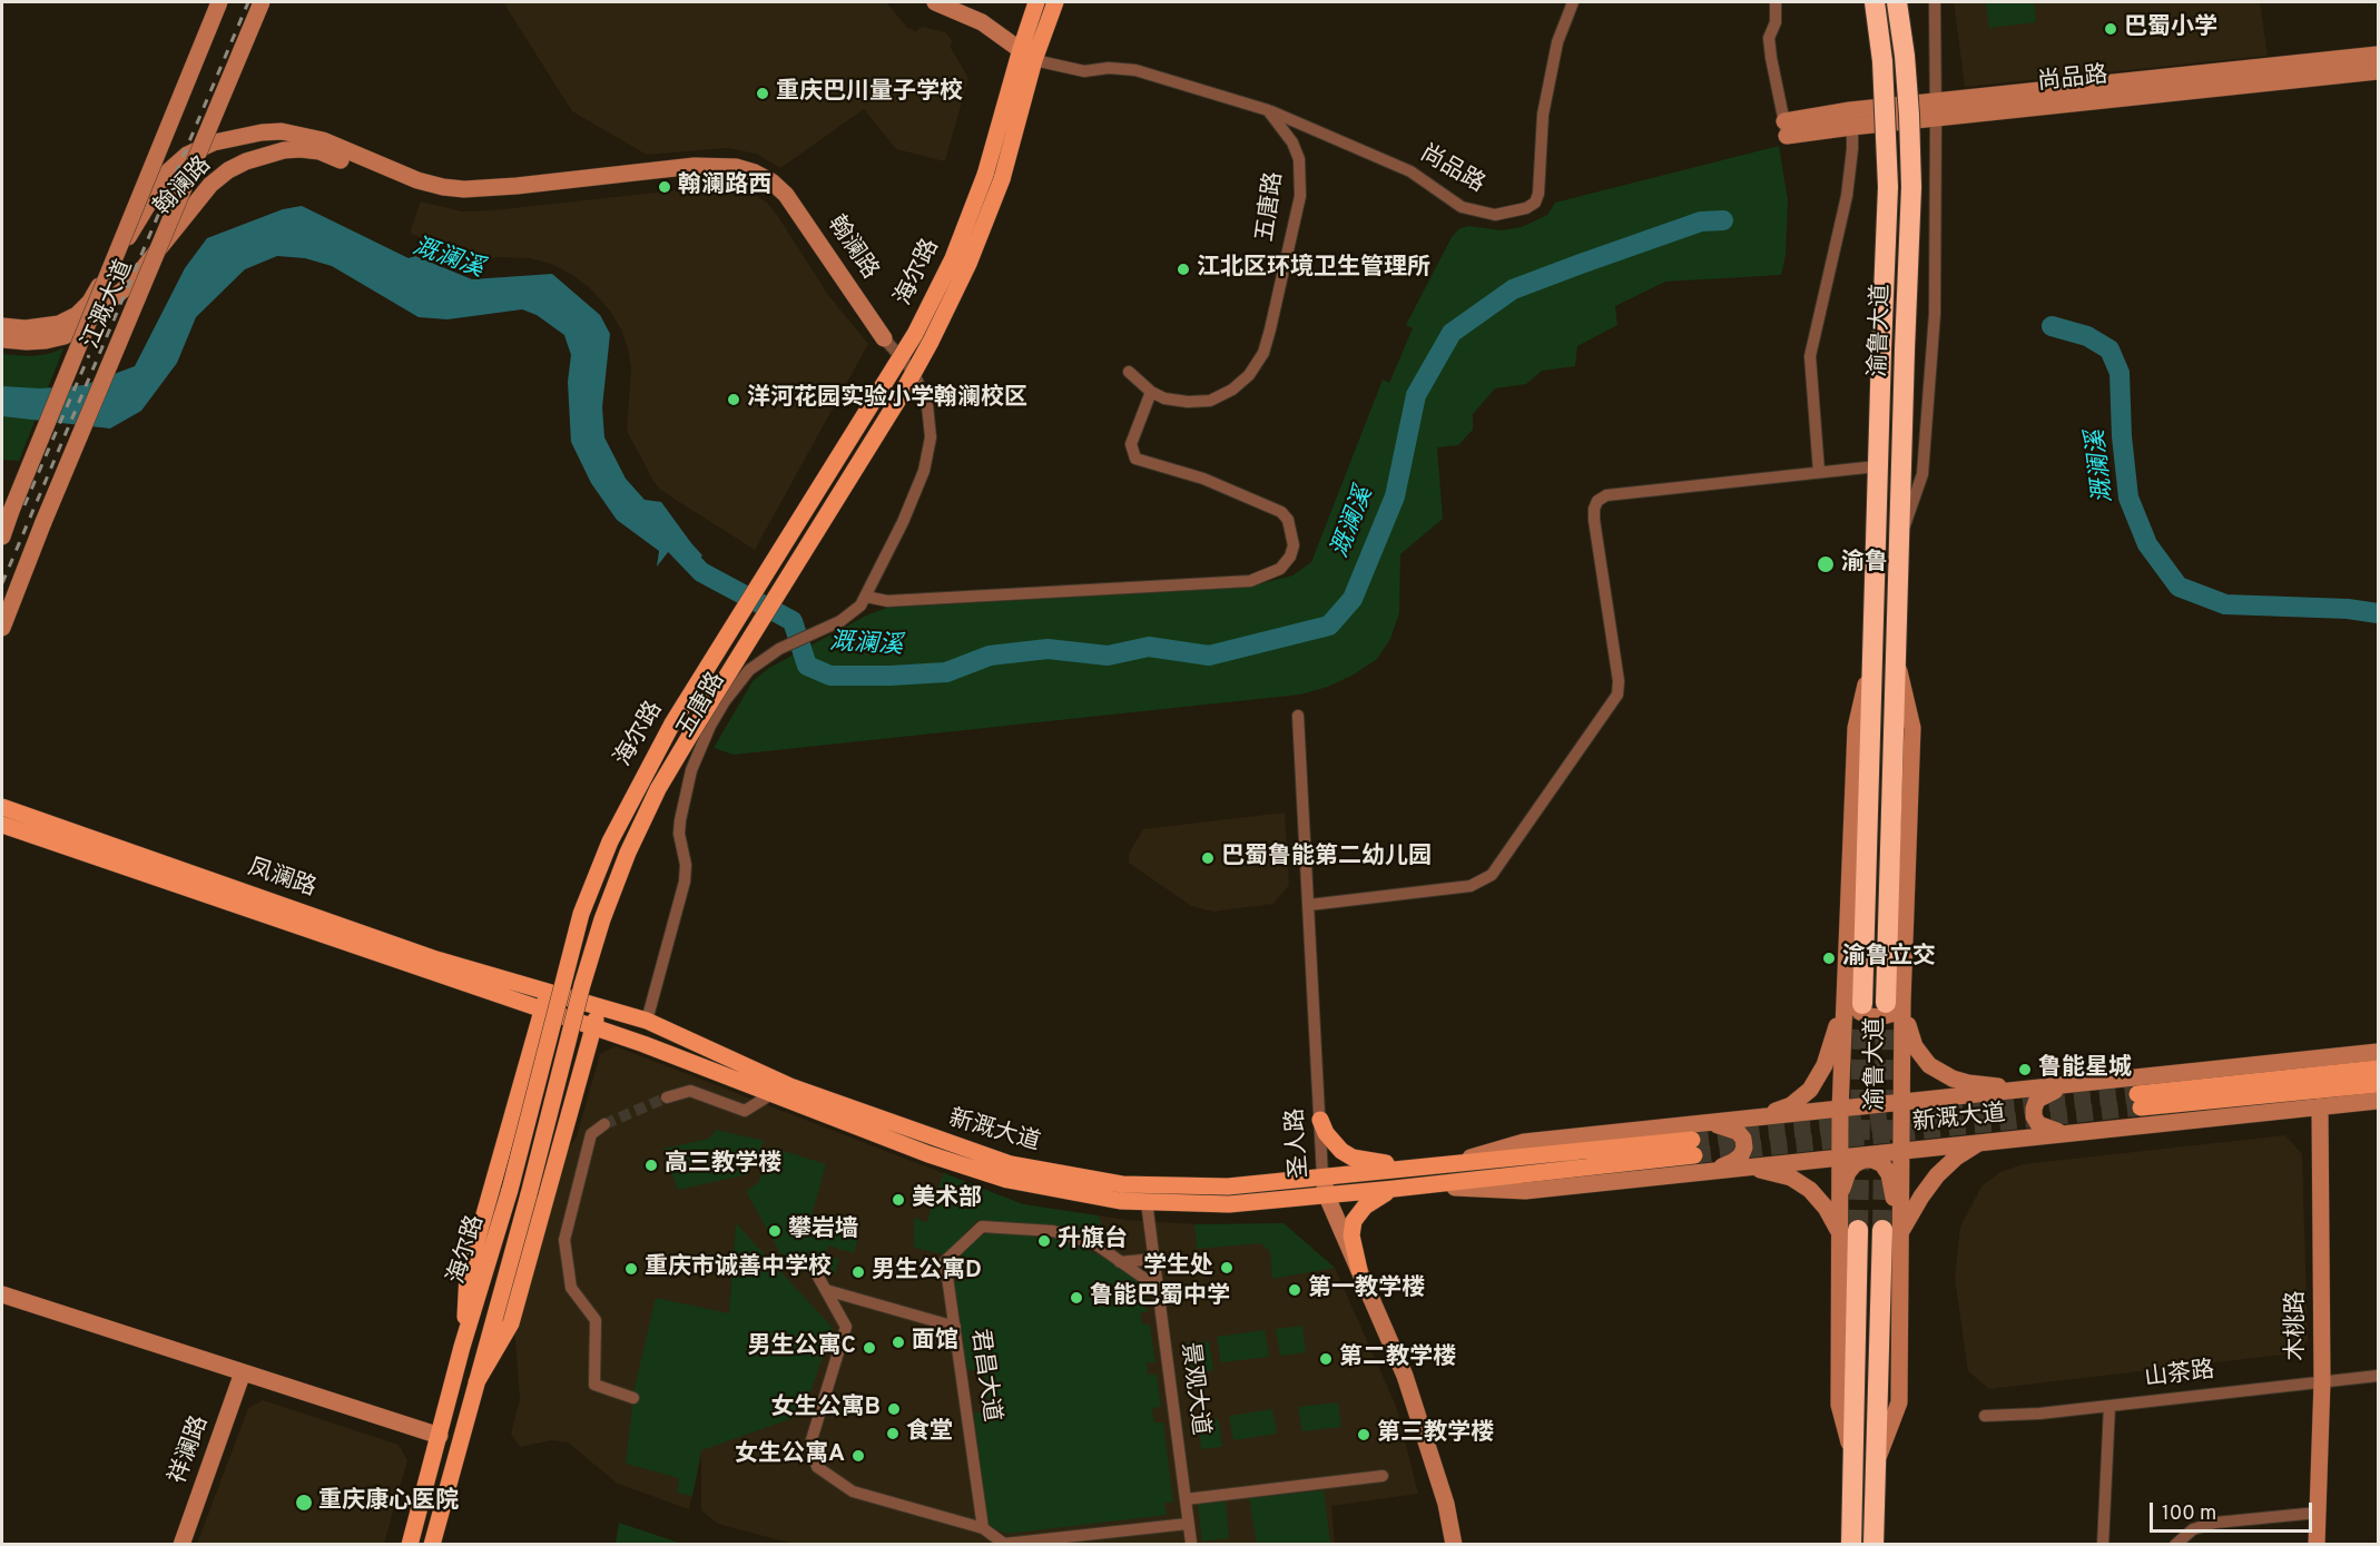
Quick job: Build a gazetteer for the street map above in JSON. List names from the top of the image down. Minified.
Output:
{"streets":{"highway":["渝鲁大道"],"main road":["海尔路","凤澜路","新溉大道"],"street":["尚品路","翰澜路","五唐路","江溉大道","圣人路","木桃路","君昌大道","山茶路","景观大道","祥澜路"]},"crossings":[["尚品路","五唐路"],["翰澜路","五唐路"],["五唐路","新溉大道"],["渝鲁大道","新溉大道"],["凤澜路","新溉大道"],["新溉大道","圣人路"],["新溉大道","木桃路"],["新溉大道","景观大道"],["木桃路","山茶路"],["君昌大道","景观大道"]],"water":["溉澜溪"],"places":["巴蜀小学","重庆巴川量子学校","翰澜路西","江北区环境卫生管理所","洋河花园实验小学翰澜校区","渝鲁","巴蜀鲁能第二幼儿园","渝鲁立交","鲁能星城","高三教学楼","美术部","攀岩墙","升旗台","学生处","重庆市诚善中学校","男生公寓D","第一教学楼","鲁能巴蜀中学","面馆","男生公寓C","第二教学楼","女生公寓B","食堂","第三教学楼","女生公寓A","重庆康心医院"],"scale_bar":"100 m"}
